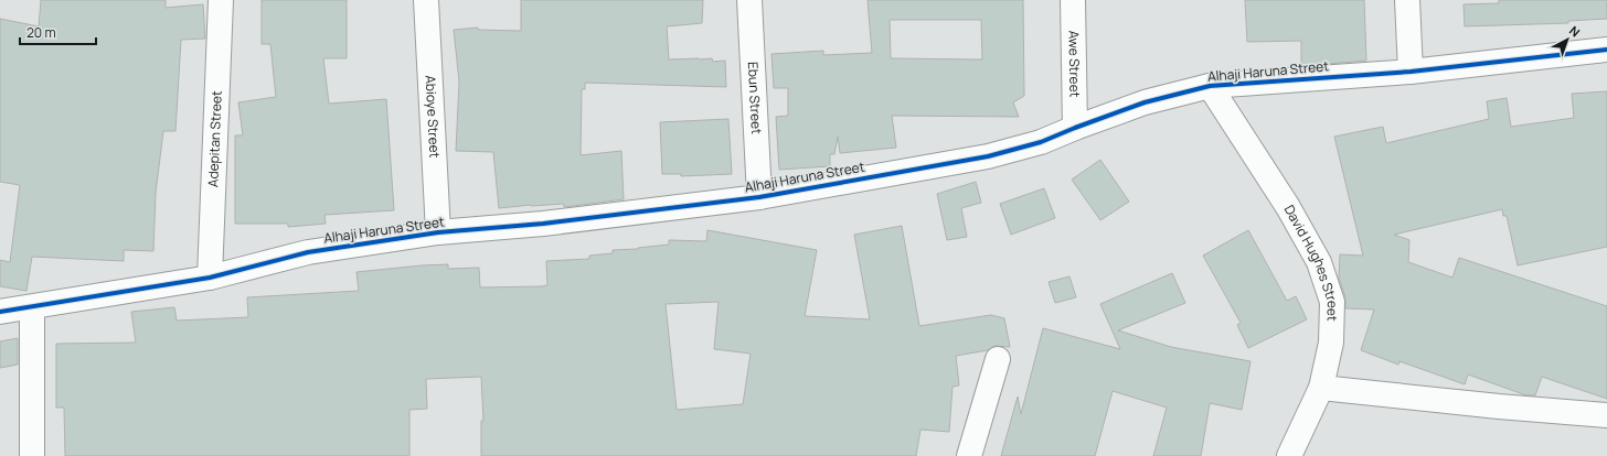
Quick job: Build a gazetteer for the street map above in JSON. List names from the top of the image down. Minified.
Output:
{"streets":{"street":["Awe Street","Alhaji Haruna Street","Ebun Street","Abioye Street","Adepitan Street","David Hughes Street"]},"crossings":[["Awe Street","Alhaji Haruna Street"],["Alhaji Haruna Street","Ebun Street"],["Alhaji Haruna Street","Abioye Street"],["Alhaji Haruna Street","Adepitan Street"],["Alhaji Haruna Street","David Hughes Street"]],"scale_bar":"20 m","north":"top right"}
